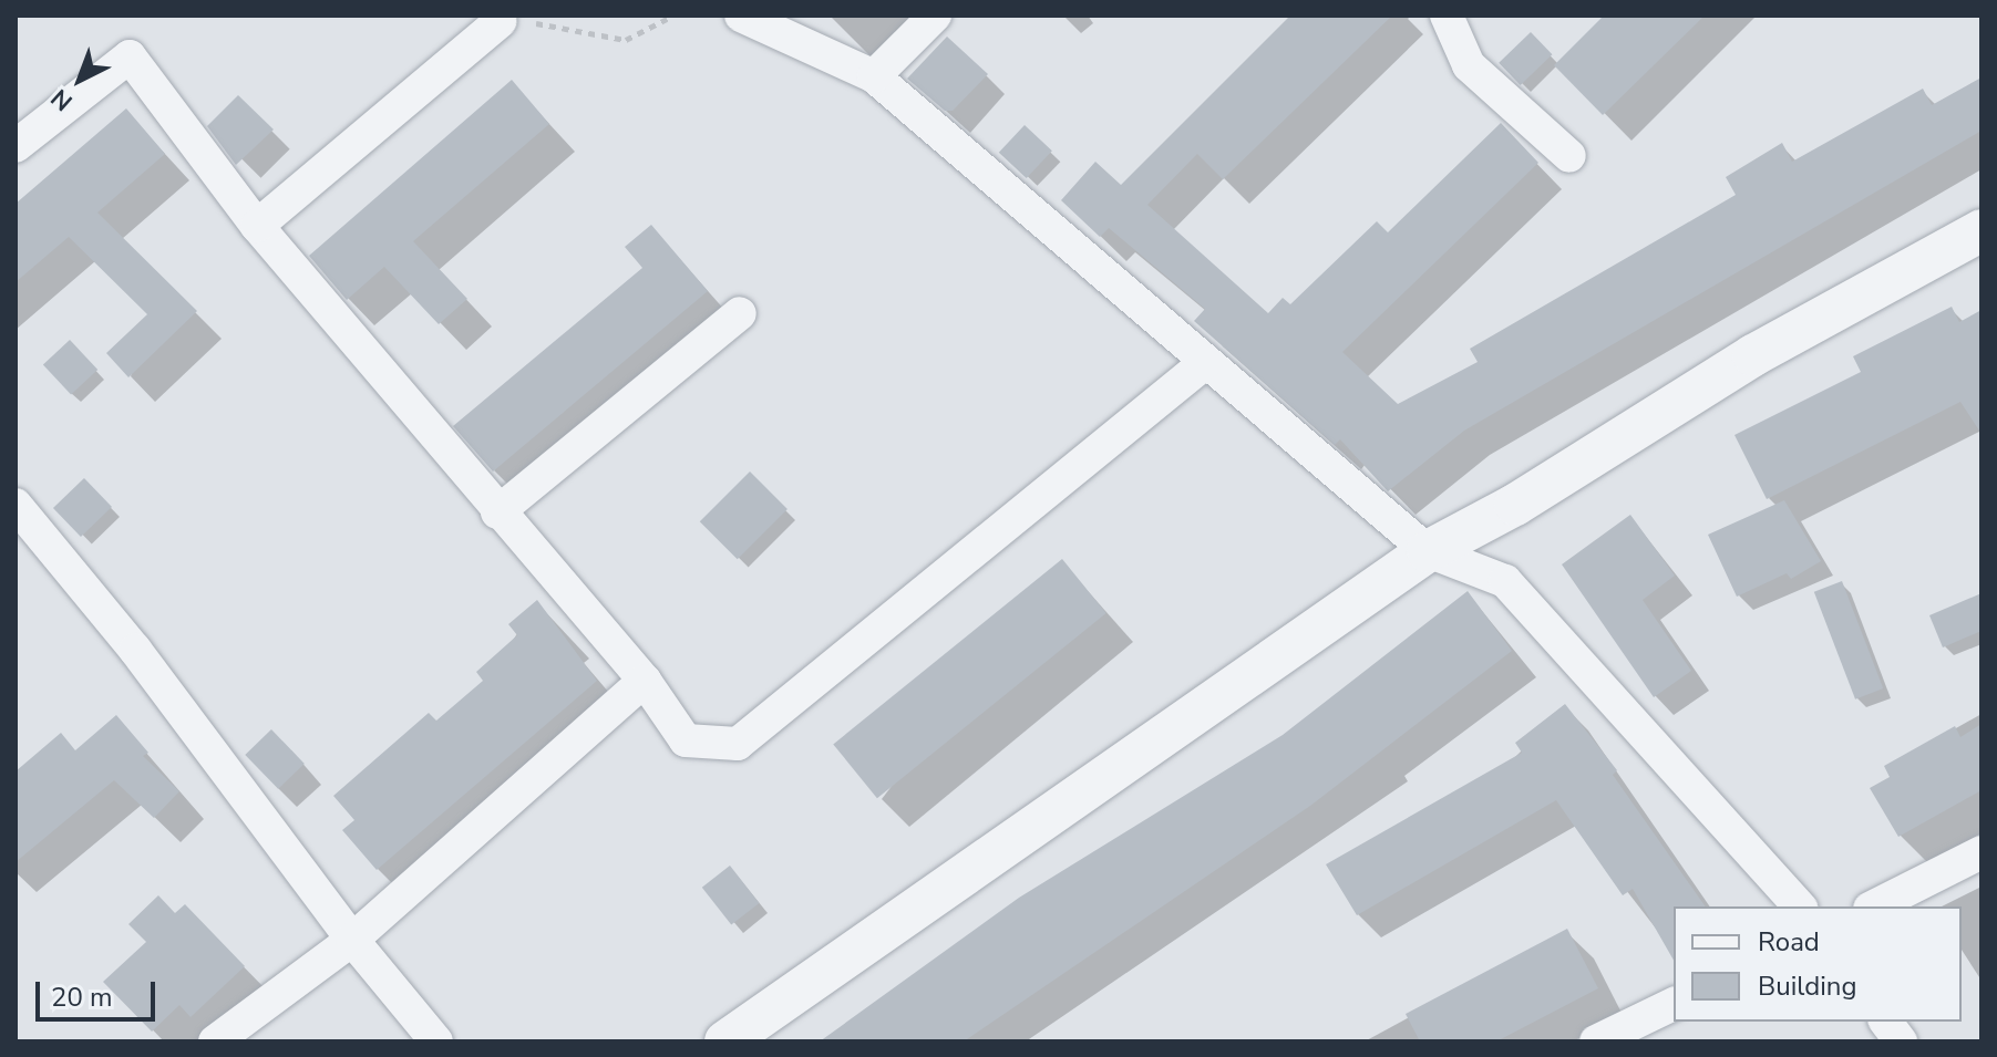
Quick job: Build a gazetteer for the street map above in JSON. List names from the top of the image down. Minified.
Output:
{"legend":["Road","Building"],"scale_bar":"20 m","north":"bottom left"}
